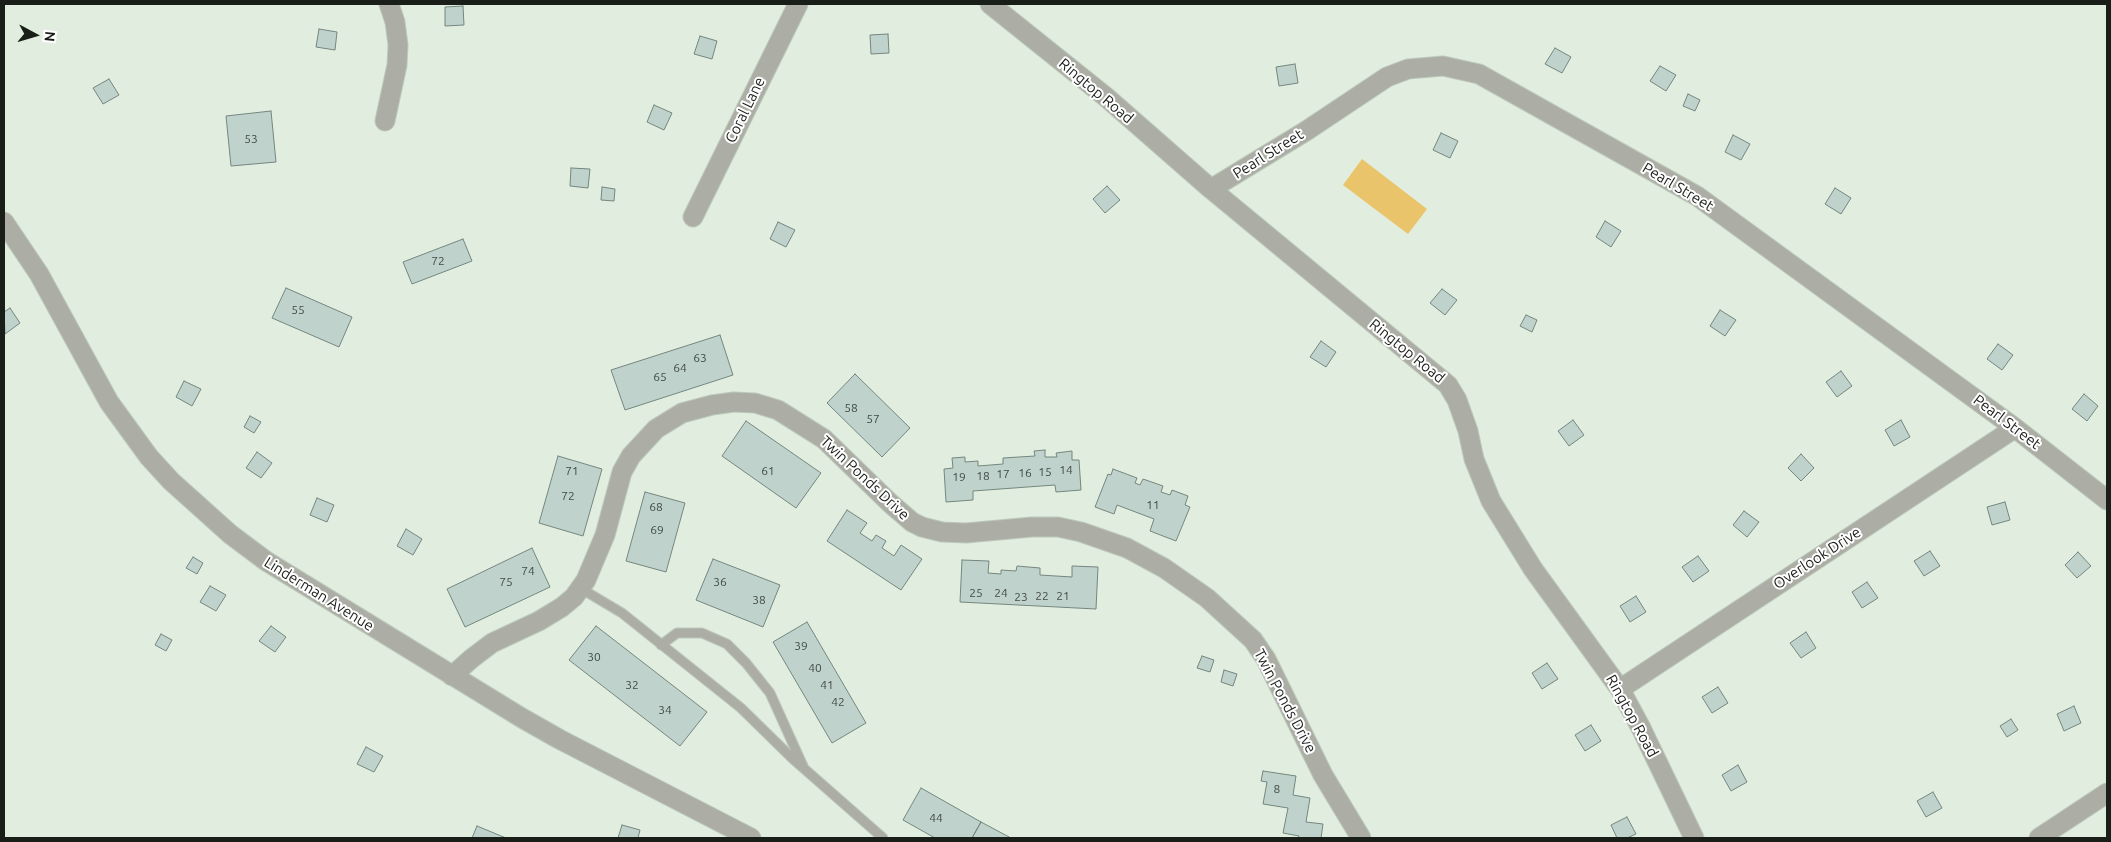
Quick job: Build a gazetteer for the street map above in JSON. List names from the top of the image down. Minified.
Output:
{"streets":{"street":["Ringtop Road","Coral Lane","Pearl Street","Twin Ponds Drive","Overlook Drive","Linderman Avenue"]},"crossings":[["Ringtop Road","Pearl Street"],["Ringtop Road","Overlook Drive"],["Pearl Street","Overlook Drive"],["Twin Ponds Drive","Linderman Avenue"]],"house_numbers":["53","72","55","63","64","65","58","57","14","71","61","15","16","17","18","19","72","11","68","69","74","75","36","25","24","22","21","23","38","39","30","40","32","41","42","34","8","44"],"north":"right"}
